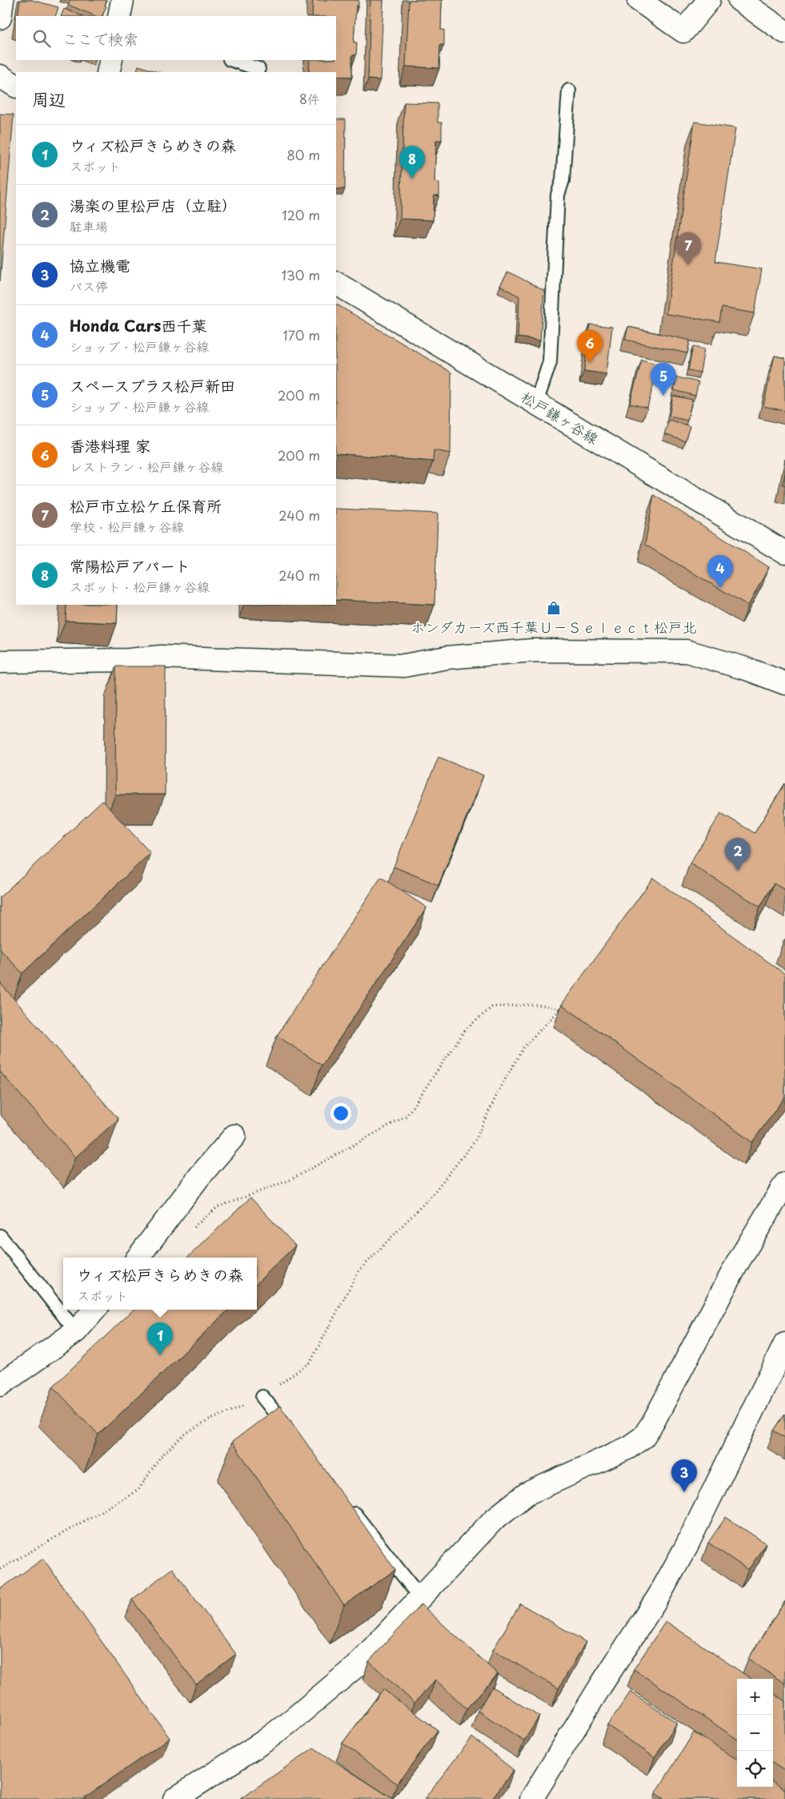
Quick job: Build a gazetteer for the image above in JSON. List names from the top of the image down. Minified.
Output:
{"streets":{"street":["松戸鎌ヶ谷線"]},"places":{"shop":["ホンダカーズ西千葉Ｕ－Ｓｅｌｅｃｔ松戸北"]},"page":{"search":"ここで検索","heading":["周辺","8件"],"list":[{"mark":"1","name":"ウィズ松戸きらめきの森","note":"スポット","value":"80 m"},{"mark":"2","name":"湯楽の里松戸店（立駐）","note":"駐車場","value":"120 m"},{"mark":"3","name":"協立機電","note":"バス停","value":"130 m"},{"mark":"4","name":"Honda Cars西千葉","note":"ショップ · 松戸鎌ヶ谷線","value":"170 m"},{"mark":"5","name":"スペースプラス松戸新田","note":"ショップ · 松戸鎌ヶ谷線","value":"200 m"},{"mark":"6","name":"香港料理 家","note":"レストラン · 松戸鎌ヶ谷線","value":"200 m"},{"mark":"7","name":"松戸市立松ケ丘保育所","note":"学校 · 松戸鎌ヶ谷線","value":"240 m"},{"mark":"8","name":"常陽松戸アパート","note":"スポット · 松戸鎌ヶ谷線","value":"240 m"}],"pins":["8","7","6","5","4","2","1","3"],"popup":["ウィズ松戸きらめきの森","スポット"],"map_buttons":["+","−"]}}
